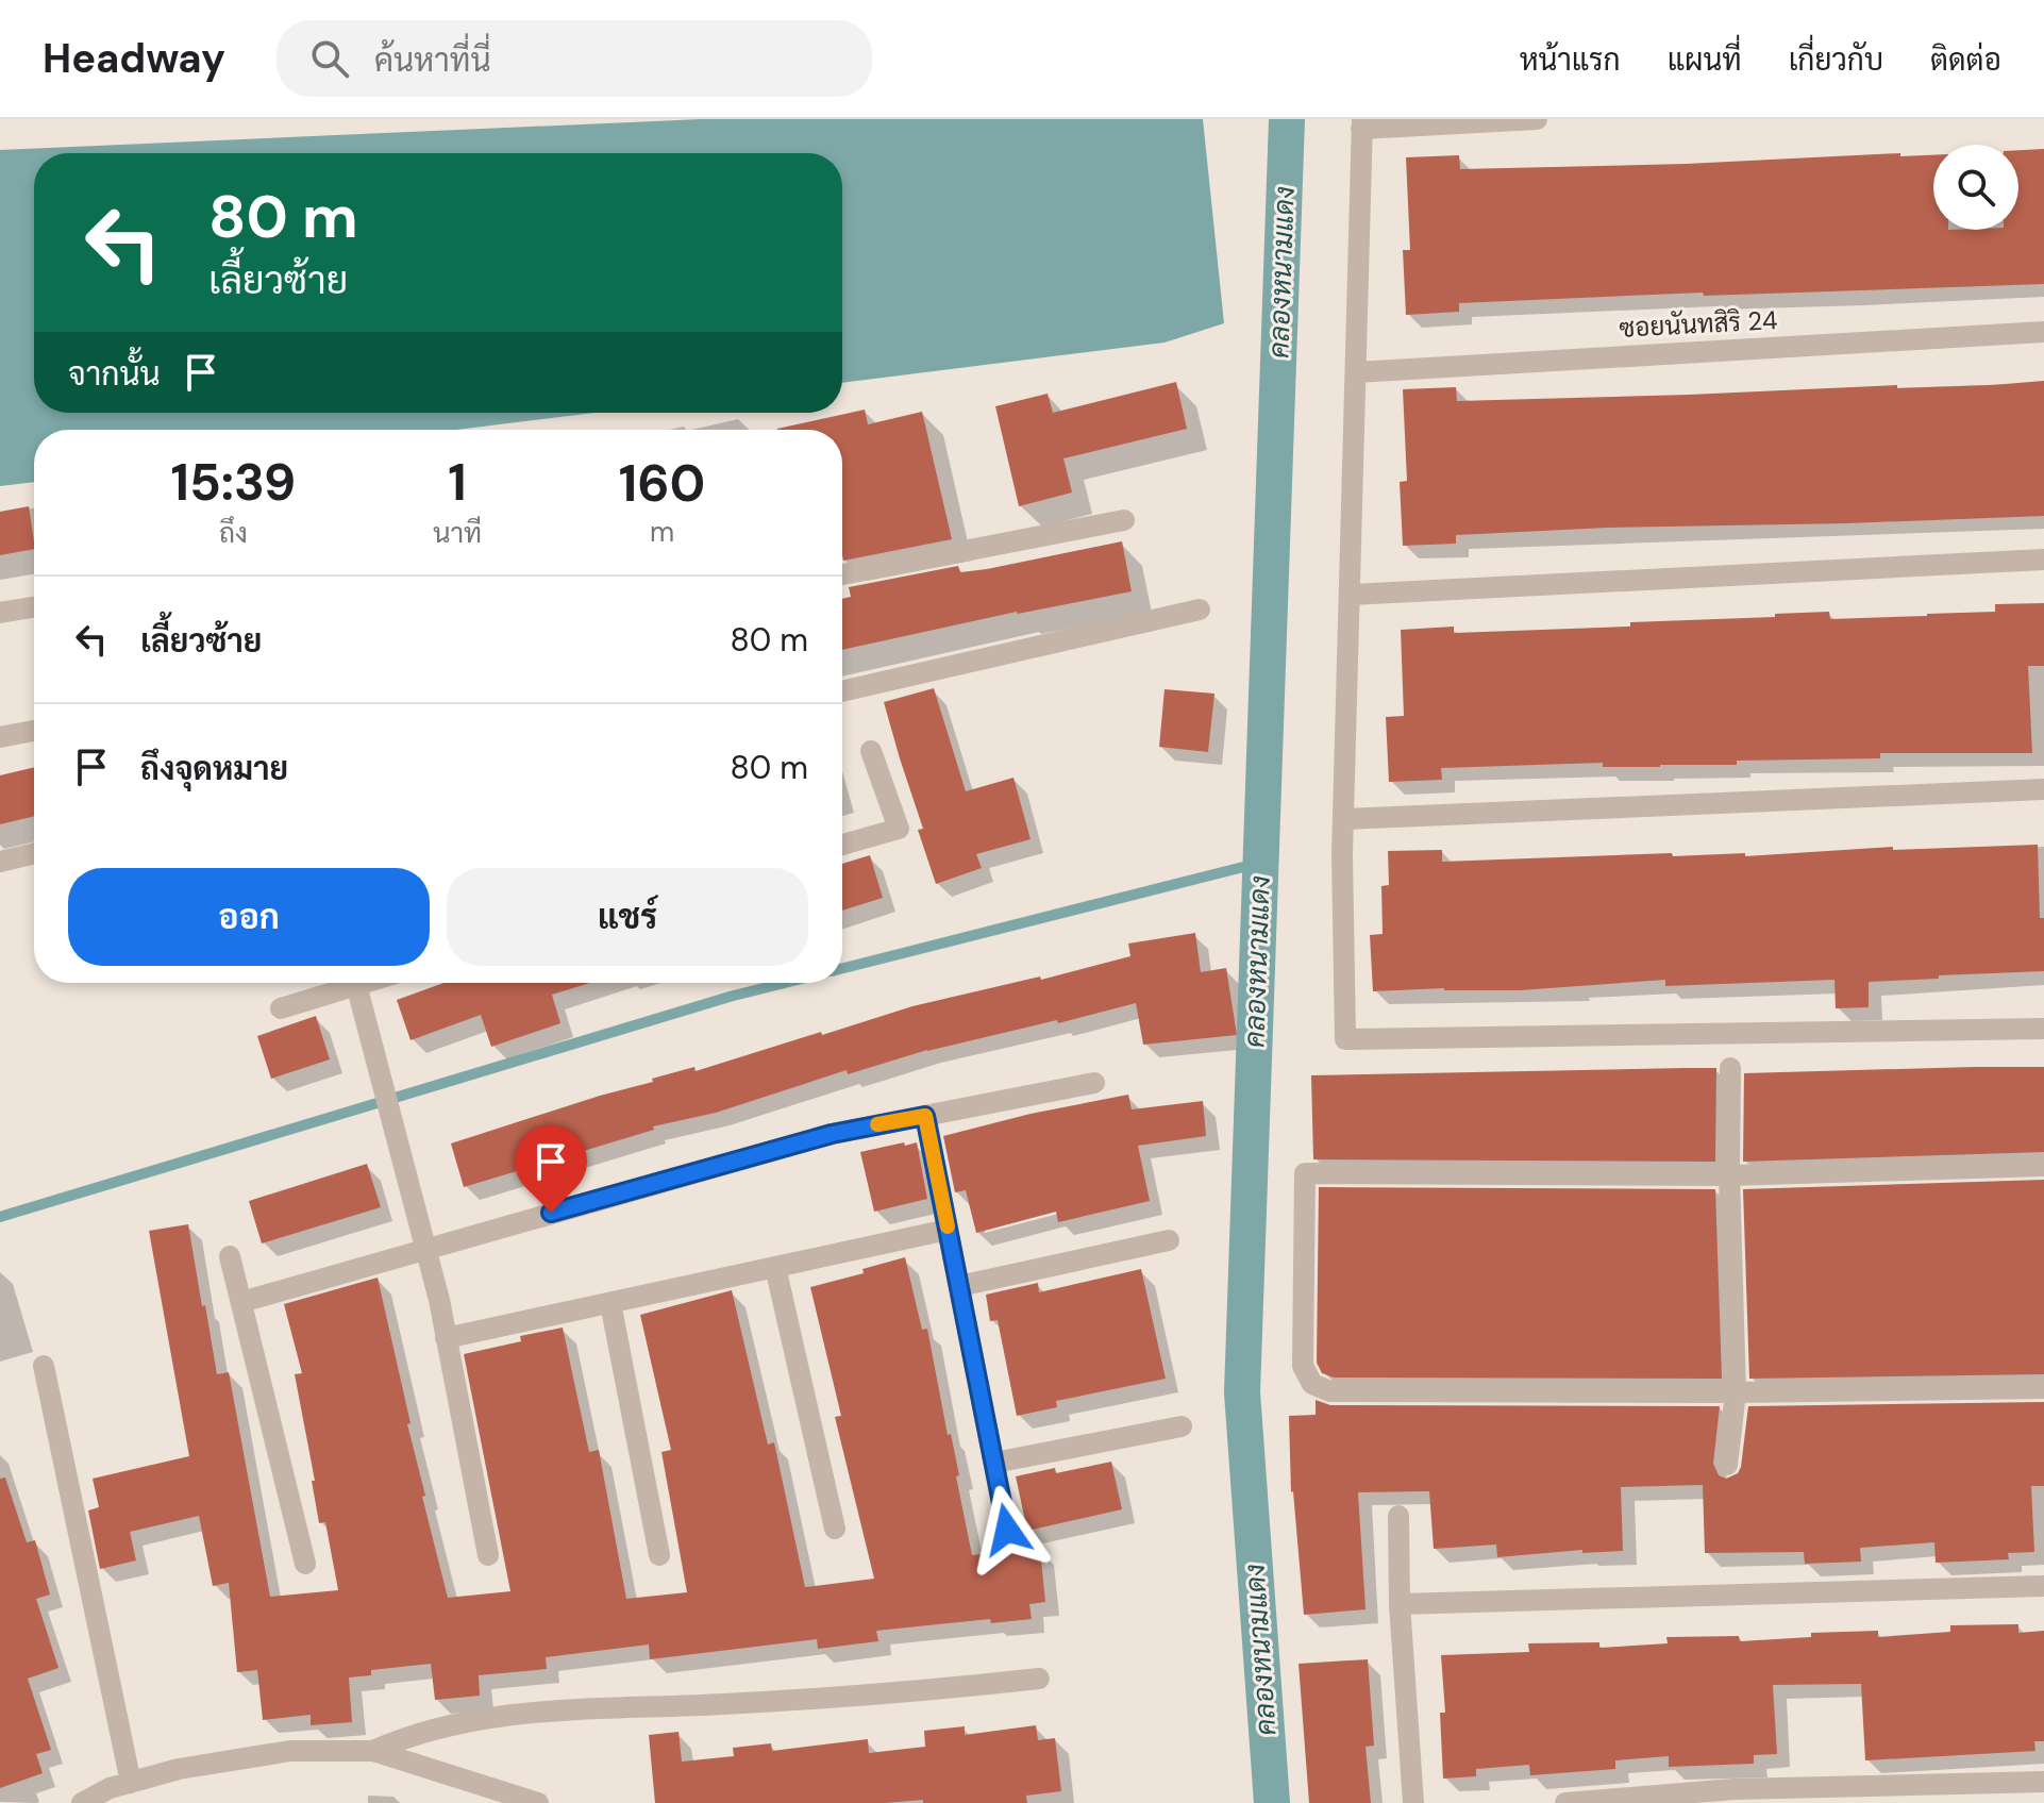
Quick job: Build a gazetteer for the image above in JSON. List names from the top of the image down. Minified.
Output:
{"streets":{"street":["ซอยนันทสิริ 24"]},"water":["คลองหนามแดง"],"page":{"header":"Headway","search":"ค้นหาที่นี่","nav":["หน้าแรก","แผนที่","เกี่ยวกับ","ติดต่อ"],"turn":["80 m","เลี้ยวซ้าย"],"then":"จากนั้น","eta":["15:39","ถึง","1","นาที","160","m"],"list":[{"name":"เลี้ยวซ้าย","value":"80 m"},{"name":"ถึงจุดหมาย","value":"80 m"}],"buttons":["ออก","แชร์"]}}
